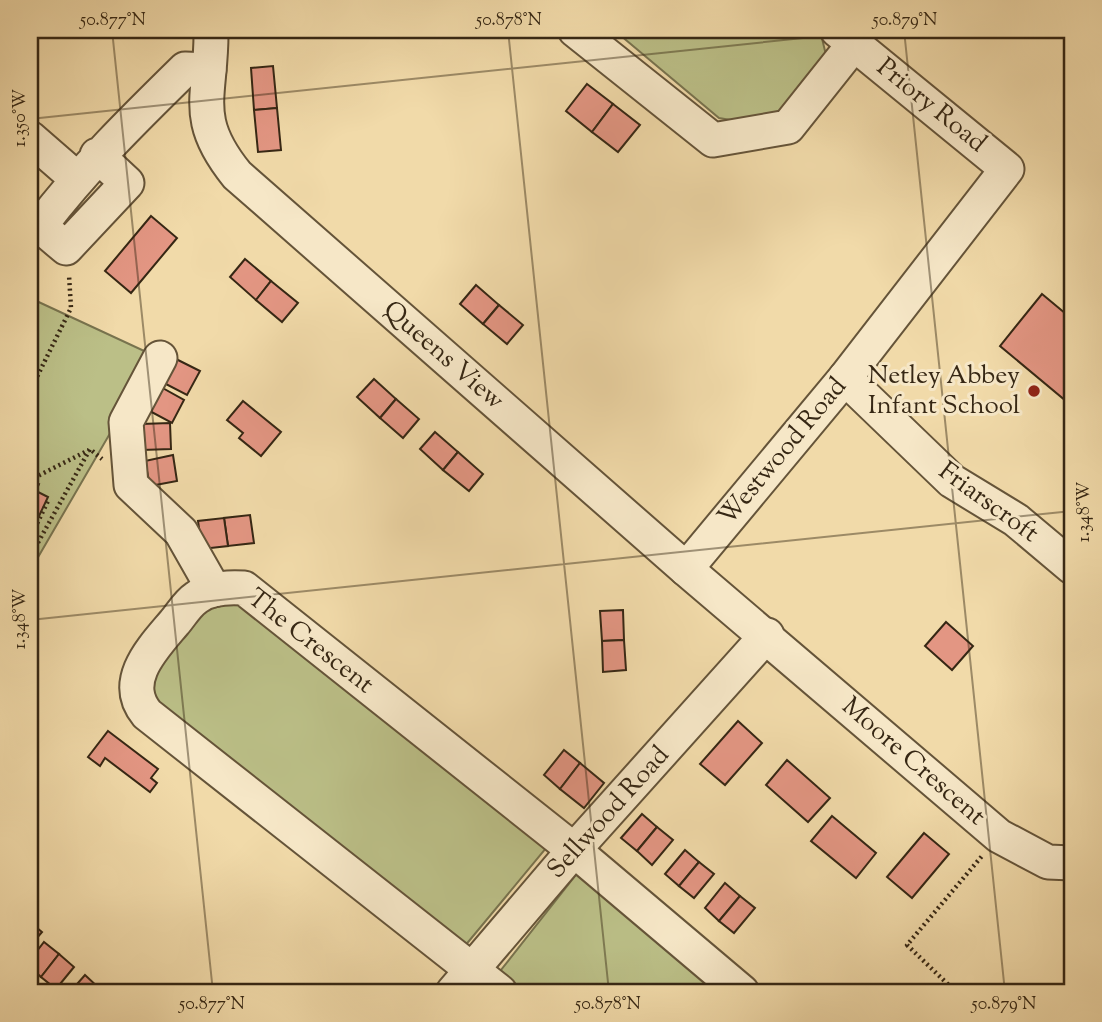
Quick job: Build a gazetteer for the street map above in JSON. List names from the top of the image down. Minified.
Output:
{"streets":{"street":["Priory Road","Queens View","Westwood Road","Friarscroft","The Crescent","Moore Crescent","Sellwood Road"]},"crossings":[["Priory Road","Westwood Road"],["Queens View","Westwood Road"],["Queens View","Moore Crescent"],["Queens View","Sellwood Road"],["Westwood Road","Friarscroft"],["The Crescent","Sellwood Road"],["Moore Crescent","Sellwood Road"]],"places":["Netley Abbey Infant School"],"coordinates":["50.877°N","50.878°N","50.879°N","1.350°W","1.348°W"]}
